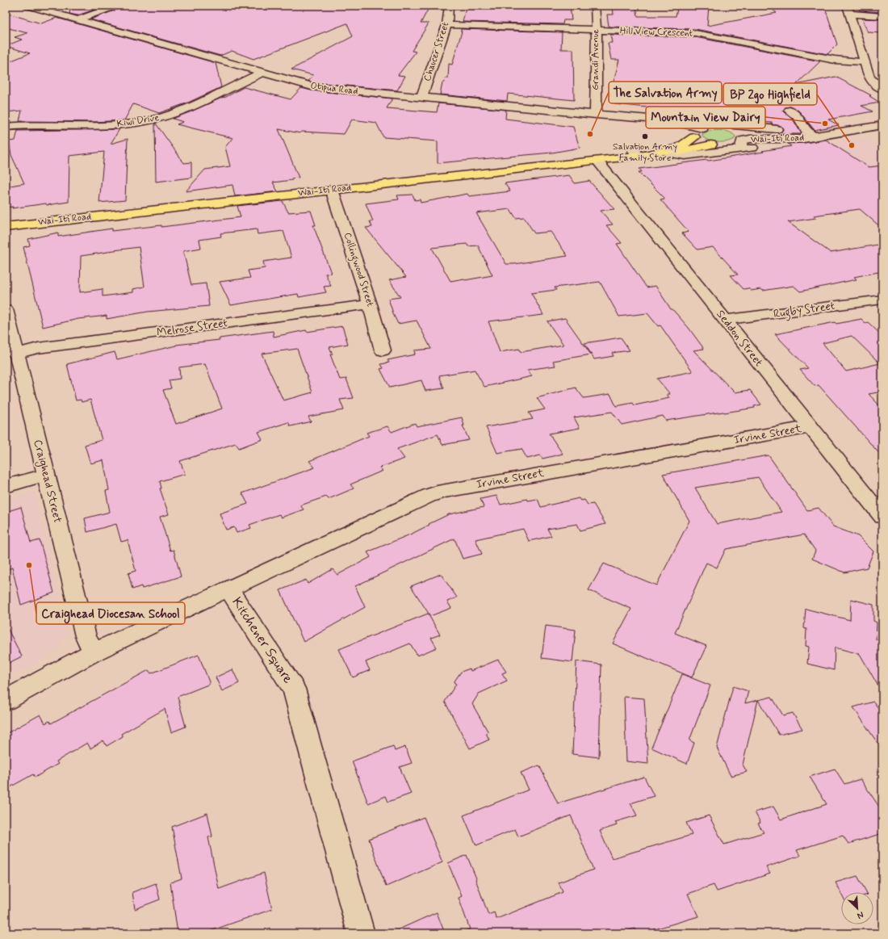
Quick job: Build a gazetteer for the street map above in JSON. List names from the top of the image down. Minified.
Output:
{"streets":{"main road":["Wai-Iti Road"],"street":["Hill View Crescent","Chaucer Street","Grandi Avenue","Otipua Road","Kiwi Drive","Collingwood Street","Rugby Street","Melrose Street","Seddon Street","Irvine Street","Craighead Street","Kitchener Square"]},"crossings":[["Hill View Crescent","Chaucer Street"],["Hill View Crescent","Grandi Avenue"],["Chaucer Street","Otipua Road"],["Grandi Avenue","Otipua Road"],["Otipua Road","Kiwi Drive"],["Otipua Road","Wai-Iti Road"],["Wai-Iti Road","Collingwood Street"],["Wai-Iti Road","Seddon Street"],["Collingwood Street","Melrose Street"],["Rugby Street","Seddon Street"],["Melrose Street","Craighead Street"],["Seddon Street","Irvine Street"],["Irvine Street","Kitchener Square"],["Craighead Street","Kitchener Square"]],"places":["Mountain View Dairy","The Salvation Army","Salvation Army Family Store","BP 2go Highfield","Craighead Diocesan School"],"north":"bottom right"}
